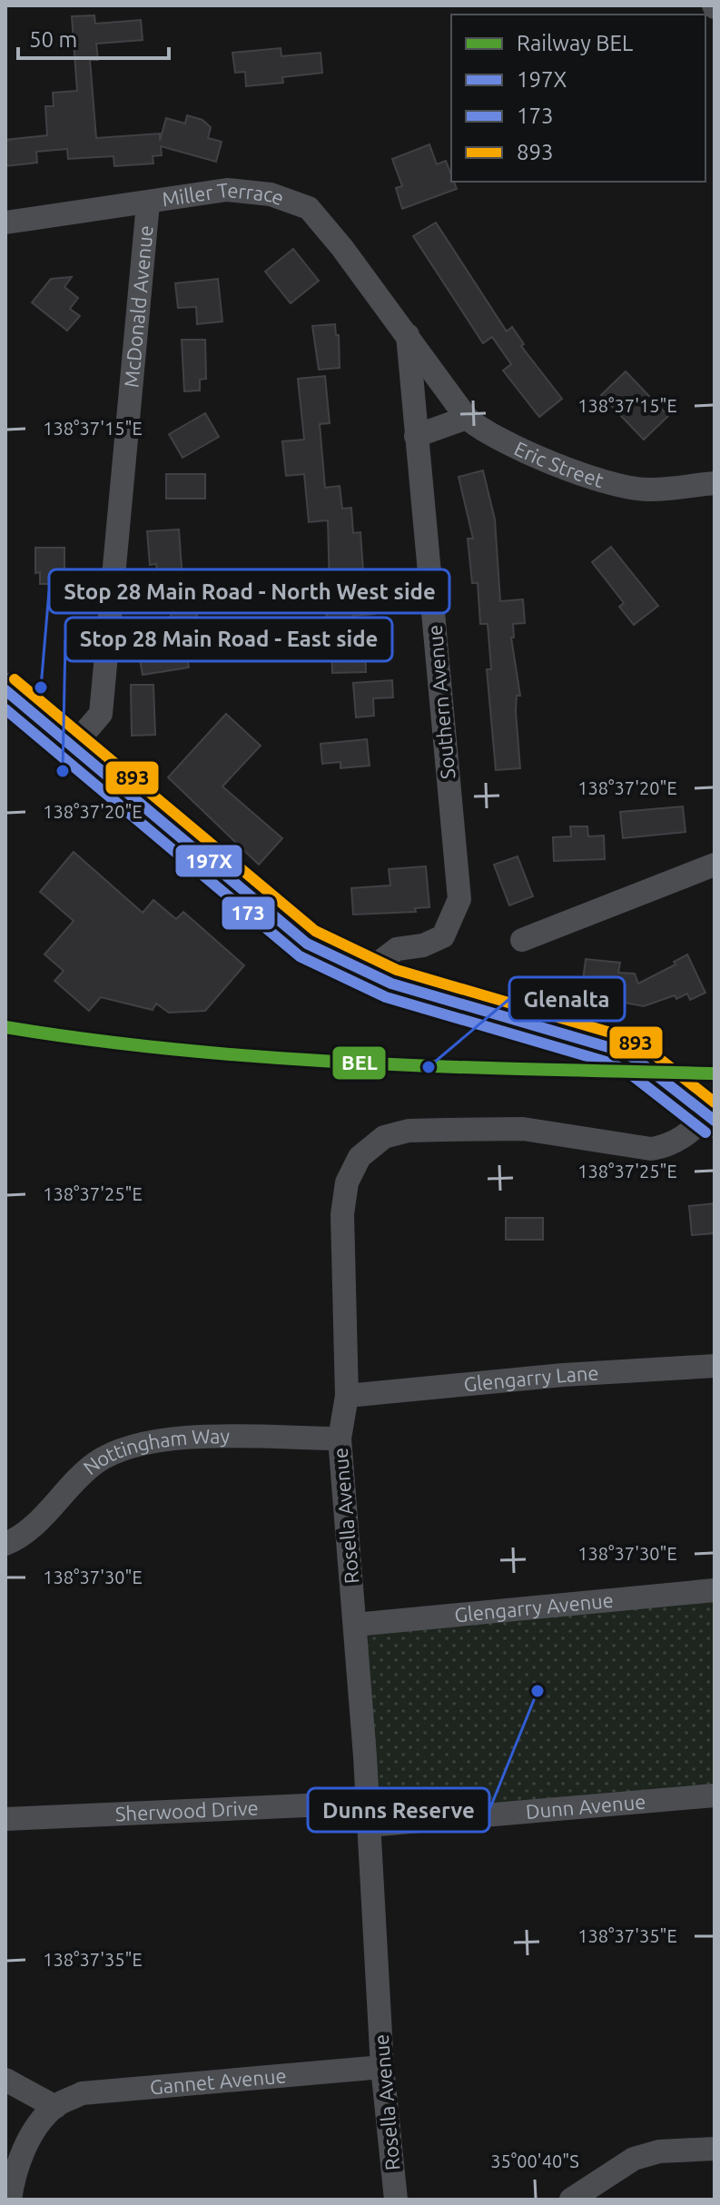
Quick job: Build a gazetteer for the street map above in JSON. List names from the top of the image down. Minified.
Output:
{"streets":{"street":["Miller Terrace","McDonald Avenue","Eric Street","Southern Avenue","Glengarry Lane","Nottingham Way","Rosella Avenue","Glengarry Avenue","Dunn Avenue","Sherwood Drive","Gannet Avenue"]},"crossings":[["Miller Terrace","McDonald Avenue"],["Miller Terrace","Southern Avenue"],["Glengarry Lane","Rosella Avenue"],["Nottingham Way","Rosella Avenue"],["Rosella Avenue","Glengarry Avenue"],["Rosella Avenue","Dunn Avenue"],["Rosella Avenue","Sherwood Drive"],["Rosella Avenue","Gannet Avenue"],["Dunn Avenue","Sherwood Drive"]],"places":["Stop 28 Main Road - North West side","Stop 28 Main Road - East side","Glenalta","Dunns Reserve"],"lines":["transit line 893","transit line 197X","transit line 173","rail line BEL"],"legend":["Railway BEL","197X","173","893"],"scale_bar":"50 m","coordinates":["138°37'15\"E","138°37'20\"E","138°37'25\"E","138°37'30\"E","138°37'35\"E","35°00'40\"S"]}
